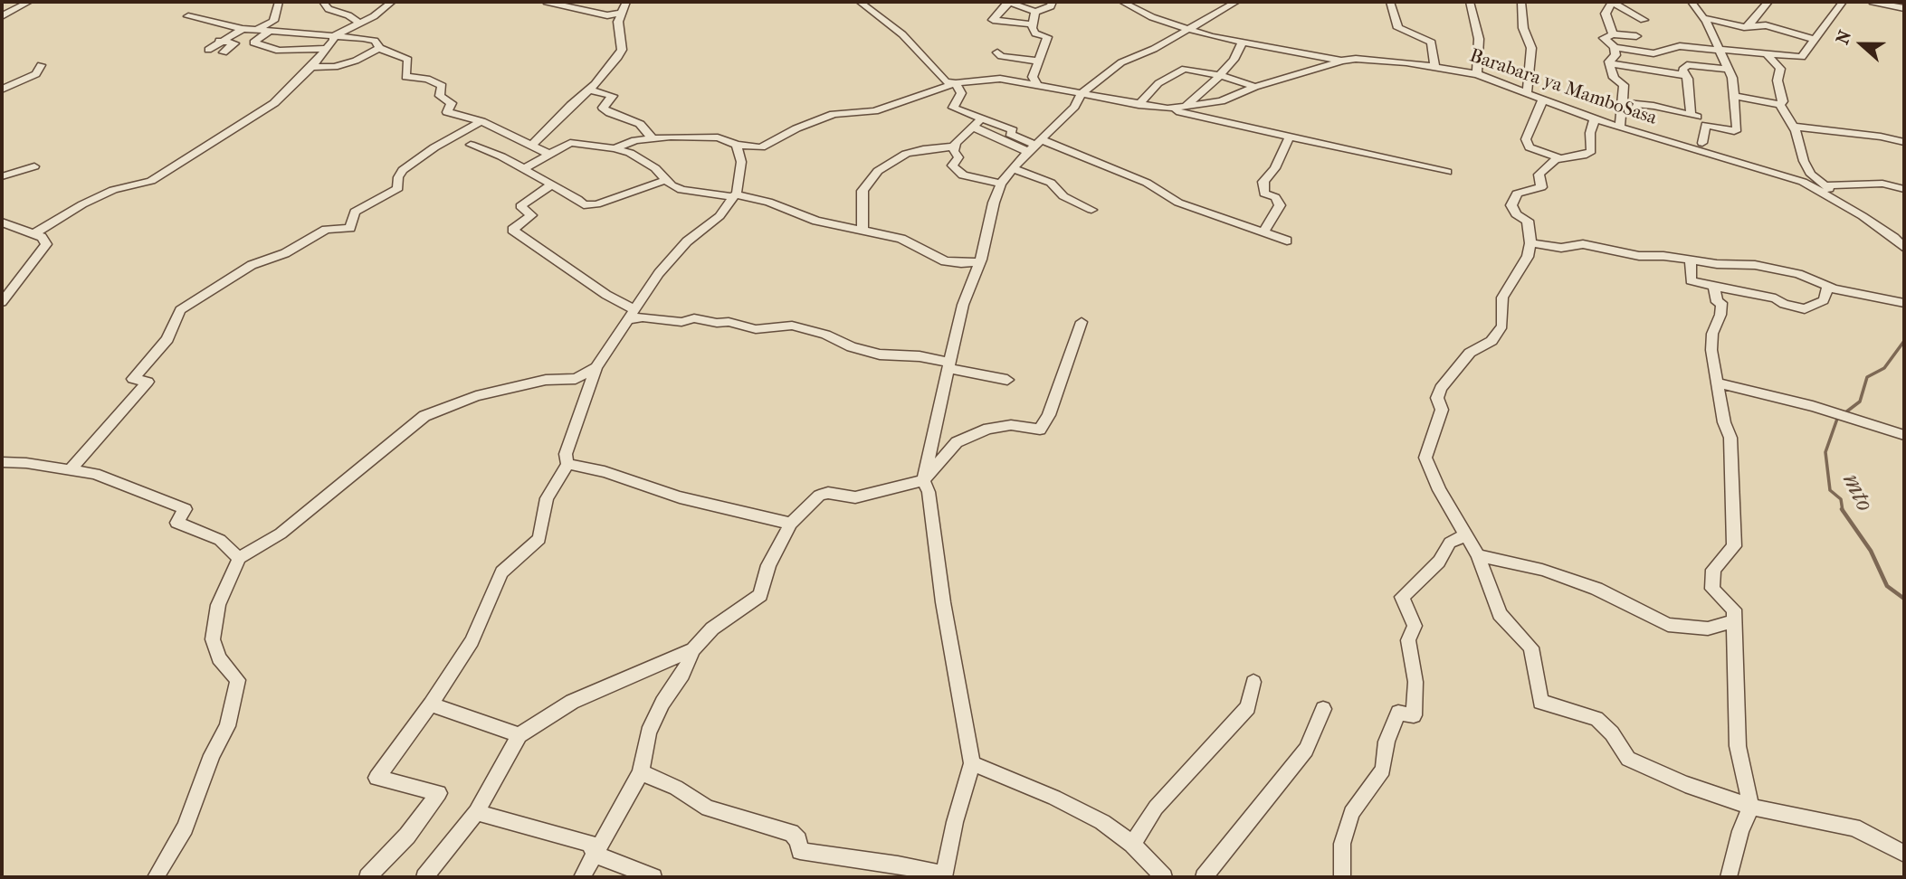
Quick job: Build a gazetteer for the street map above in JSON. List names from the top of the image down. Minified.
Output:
{"streets":{"street":["Barabara ya MamboSasa"]},"water":["mto"],"north":"left"}
